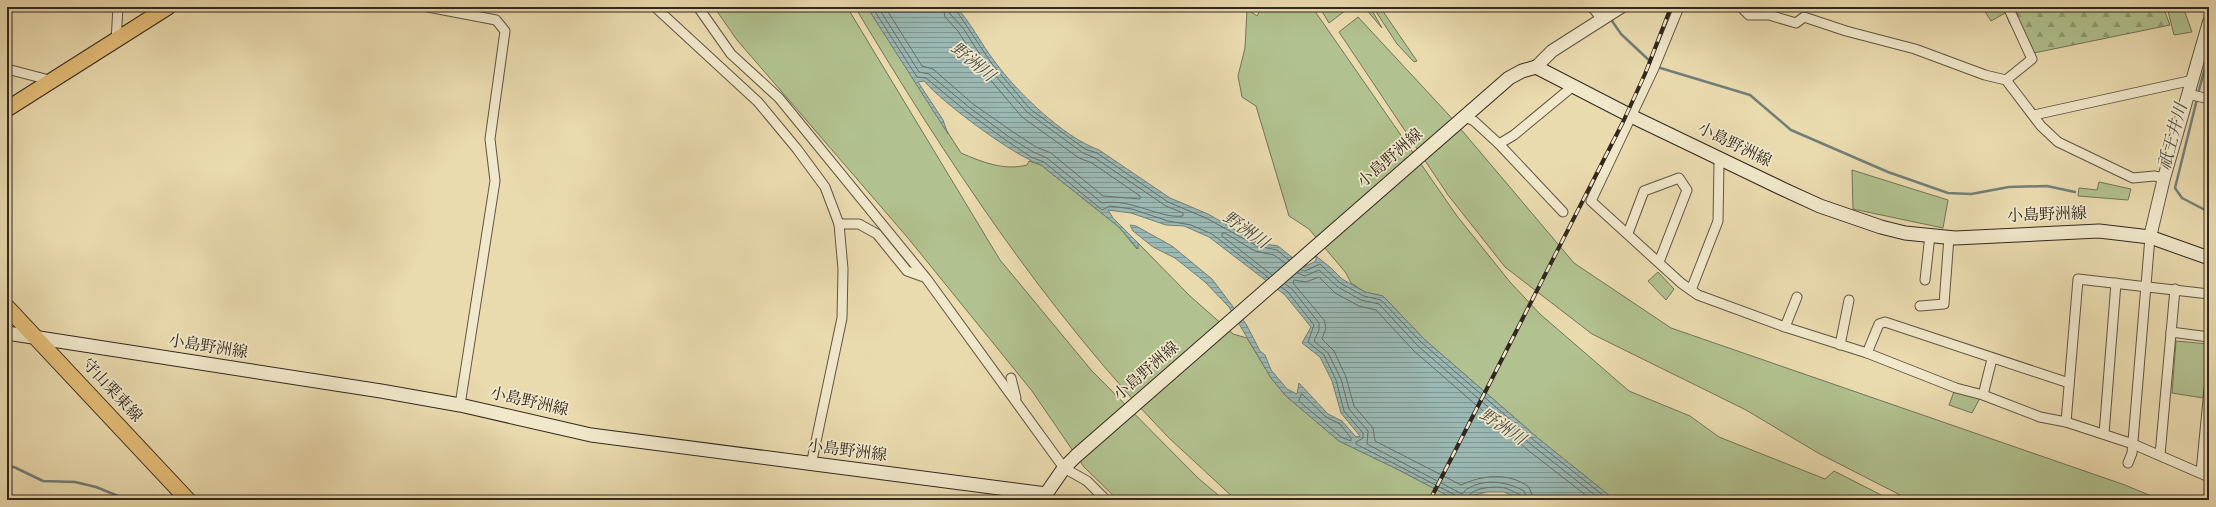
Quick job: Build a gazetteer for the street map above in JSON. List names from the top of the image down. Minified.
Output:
{"streets":{"main road":["小島野洲線","守山栗東線"]},"crossings":[["小島野洲線","守山栗東線"]],"water":["野洲川","祇王井川"]}
